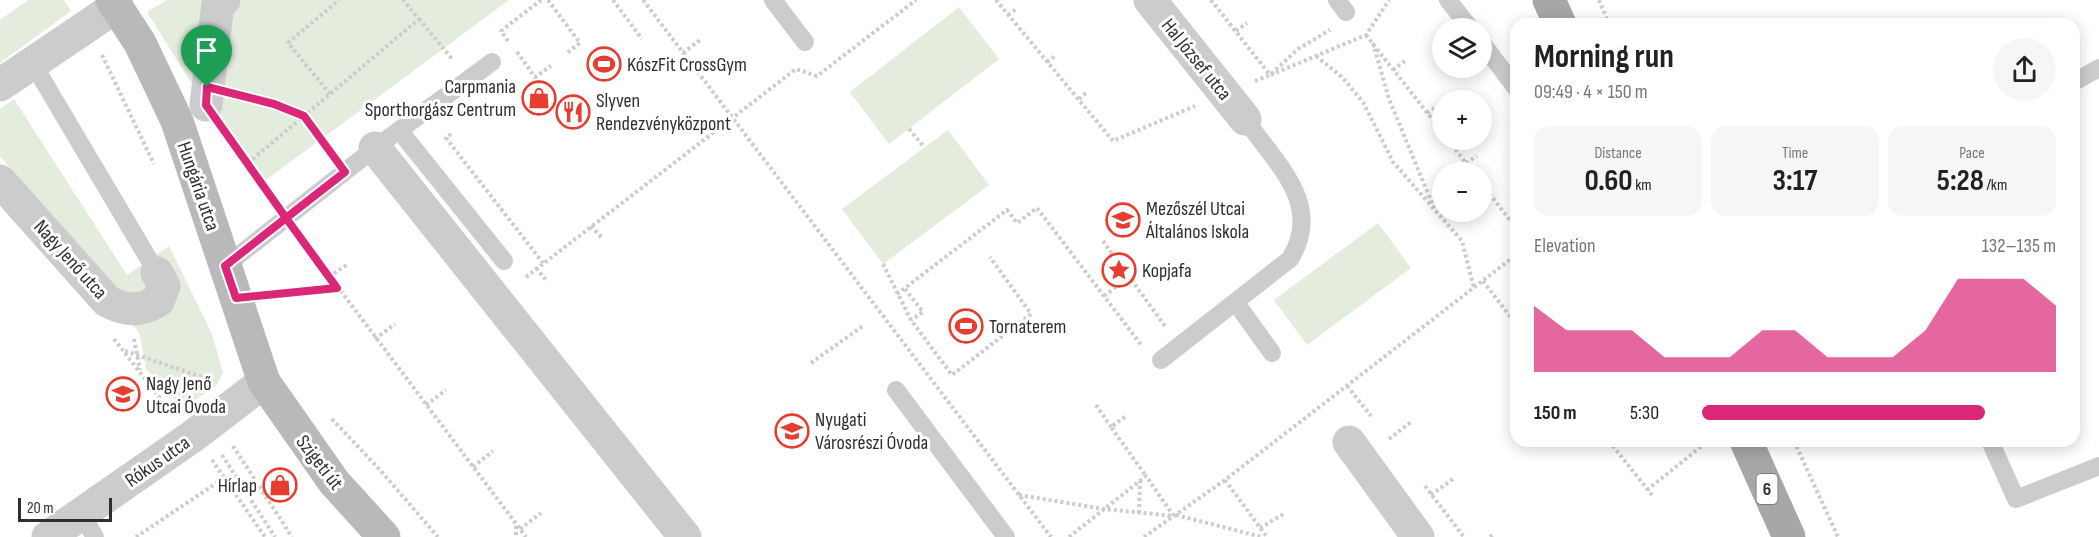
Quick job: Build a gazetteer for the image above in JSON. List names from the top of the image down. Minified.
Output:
{"streets":{"main road":["6"],"street":["Hal József utca","Hungária utca","Nagy Jenő utca","Rókus utca","Szigeti út"]},"crossings":[["Hungária utca","Rókus utca"],["Hungária utca","Szigeti út"],["Rókus utca","Szigeti út"]],"places":{"sports":["KószFit CrossGym","Tornaterem"],"shop":["Carpmania Sporthorgász Centrum","Hírlap"],"restaurant":["Slyven Rendezvényközpont"],"school or university":["Mezőszél Utcai Általános Iskola","Nagy Jenő Utcai Óvoda","Nyugati Városrészi Óvoda"],"place":["Kopjafa"]},"scale_bar":"20 m","page":{"map_buttons":["+","−"],"heading":["Morning run","09:49 · 4 × 150 m"],"stats":[["Distance","0.60 km"],["Time","3:17"],["Pace","5:28 /km"]],"chart":["Elevation","132–135 m"],"list":[{"name":"150 m","note":"5:30"}],"scale":"20 m"}}
